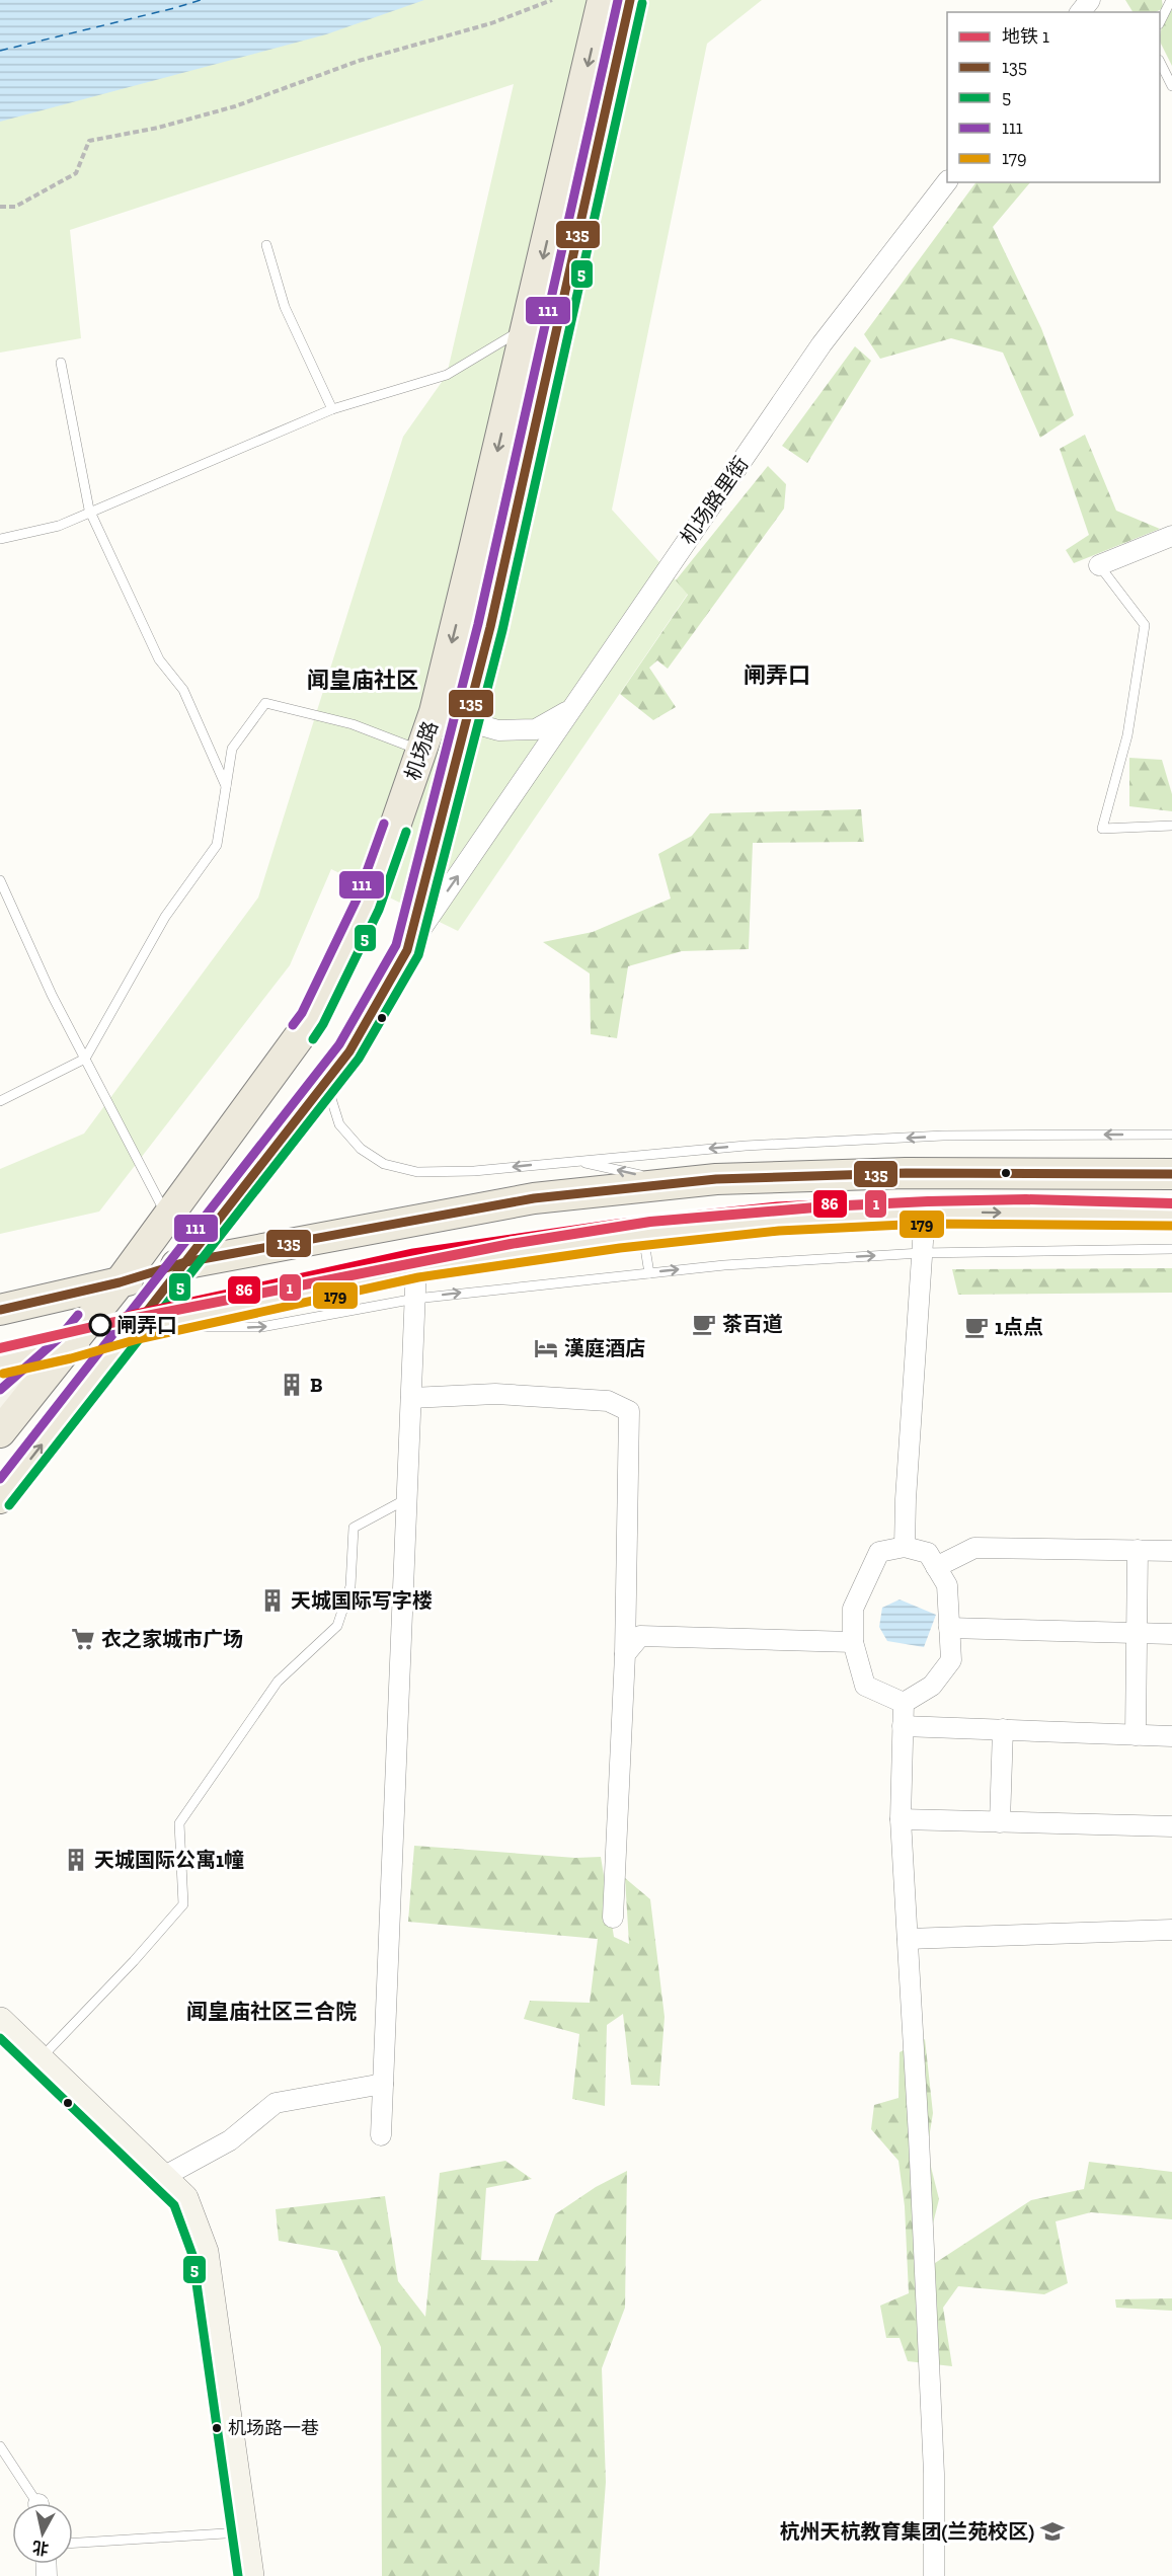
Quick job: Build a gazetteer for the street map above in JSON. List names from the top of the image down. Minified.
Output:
{"streets":{"main road":["机场路"],"street":["机场路里街"]},"crossings":[["机场路里街","机场路"]],"districts":["闸弄口","闻皇庙社区","闻皇庙社区三合院"],"places":{"cafe":["茶百道","1点点"],"other":["闸弄口","机场路一巷"],"hotel":["漢庭酒店"],"building":["B","天城国际写字楼","天城国际公寓1幢"],"supermarket":["衣之家城市广场"],"school or university":["杭州天杭教育集团(兰苑校区)"]},"lines":["transit line 135","transit line 111","transit line 5","metro line 1","transit line 86","transit line 179"],"legend":["地铁 1","135","5","111","179"],"north":"bottom"}
